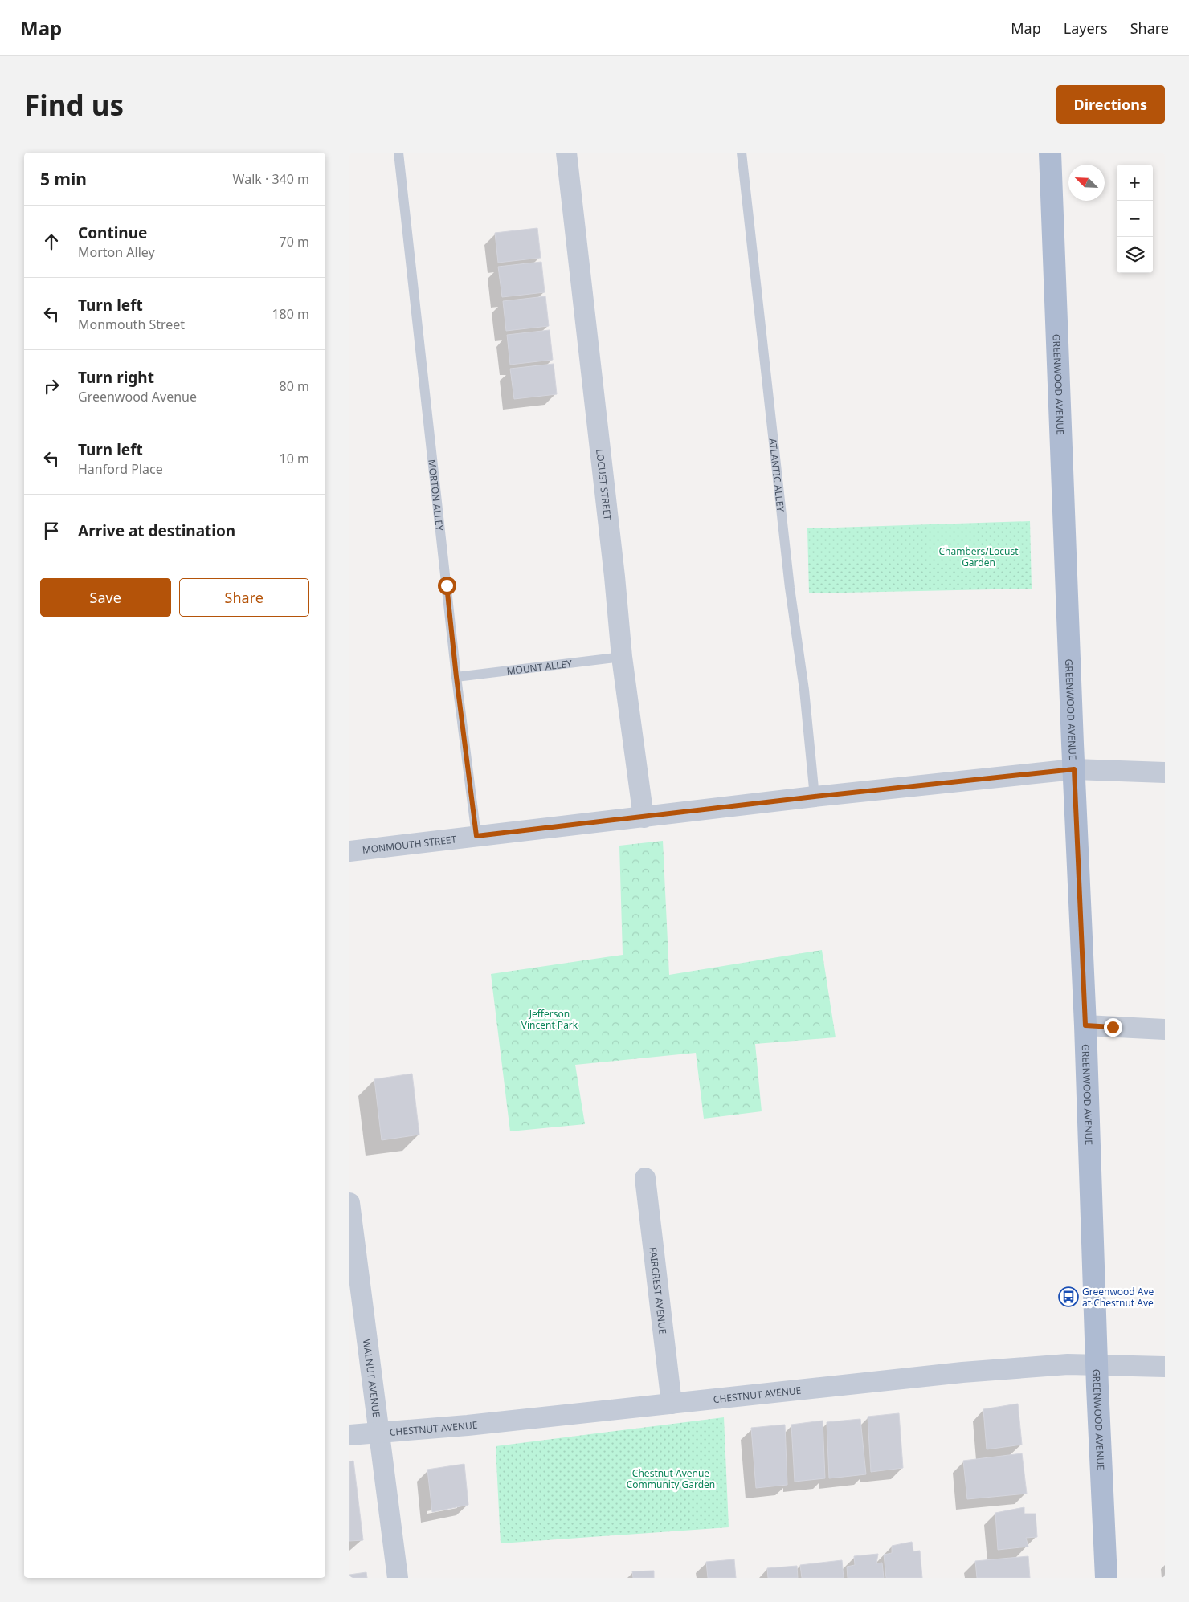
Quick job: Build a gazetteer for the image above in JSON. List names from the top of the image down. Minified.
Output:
{"streets":{"main road":["GREENWOOD AVENUE"],"street":["LOCUST STREET","MONMOUTH STREET","FAIRCREST AVENUE","WALNUT AVENUE","CHESTNUT AVENUE"],"lane":["ATLANTIC ALLEY","MORTON ALLEY","MOUNT ALLEY"]},"crossings":[["GREENWOOD AVENUE","MONMOUTH STREET"],["GREENWOOD AVENUE","CHESTNUT AVENUE"],["ATLANTIC ALLEY","MONMOUTH STREET"],["LOCUST STREET","MOUNT ALLEY"],["LOCUST STREET","MONMOUTH STREET"],["MORTON ALLEY","MOUNT ALLEY"],["MORTON ALLEY","MONMOUTH STREET"],["FAIRCREST AVENUE","CHESTNUT AVENUE"],["WALNUT AVENUE","CHESTNUT AVENUE"]],"parks":["Chambers/Locust Garden","Jefferson Vincent Park","Chestnut Avenue Community Garden"],"places":{"bus stop":["Greenwood Ave at Chestnut Ave"]},"north":"top left","page":{"header":"Map","nav":["Map","Layers","Share"],"buttons":["Directions",["Save","Share"]],"title":"Find us","heading":["5 min","Walk · 340 m"],"map_buttons":["+","−"],"list":[["Continue","Morton Alley","70 m"],["Turn left","Monmouth Street","180 m"],["Turn right","Greenwood Avenue","80 m"],["Turn left","Hanford Place","10 m"],"Arrive at destination"]}}
